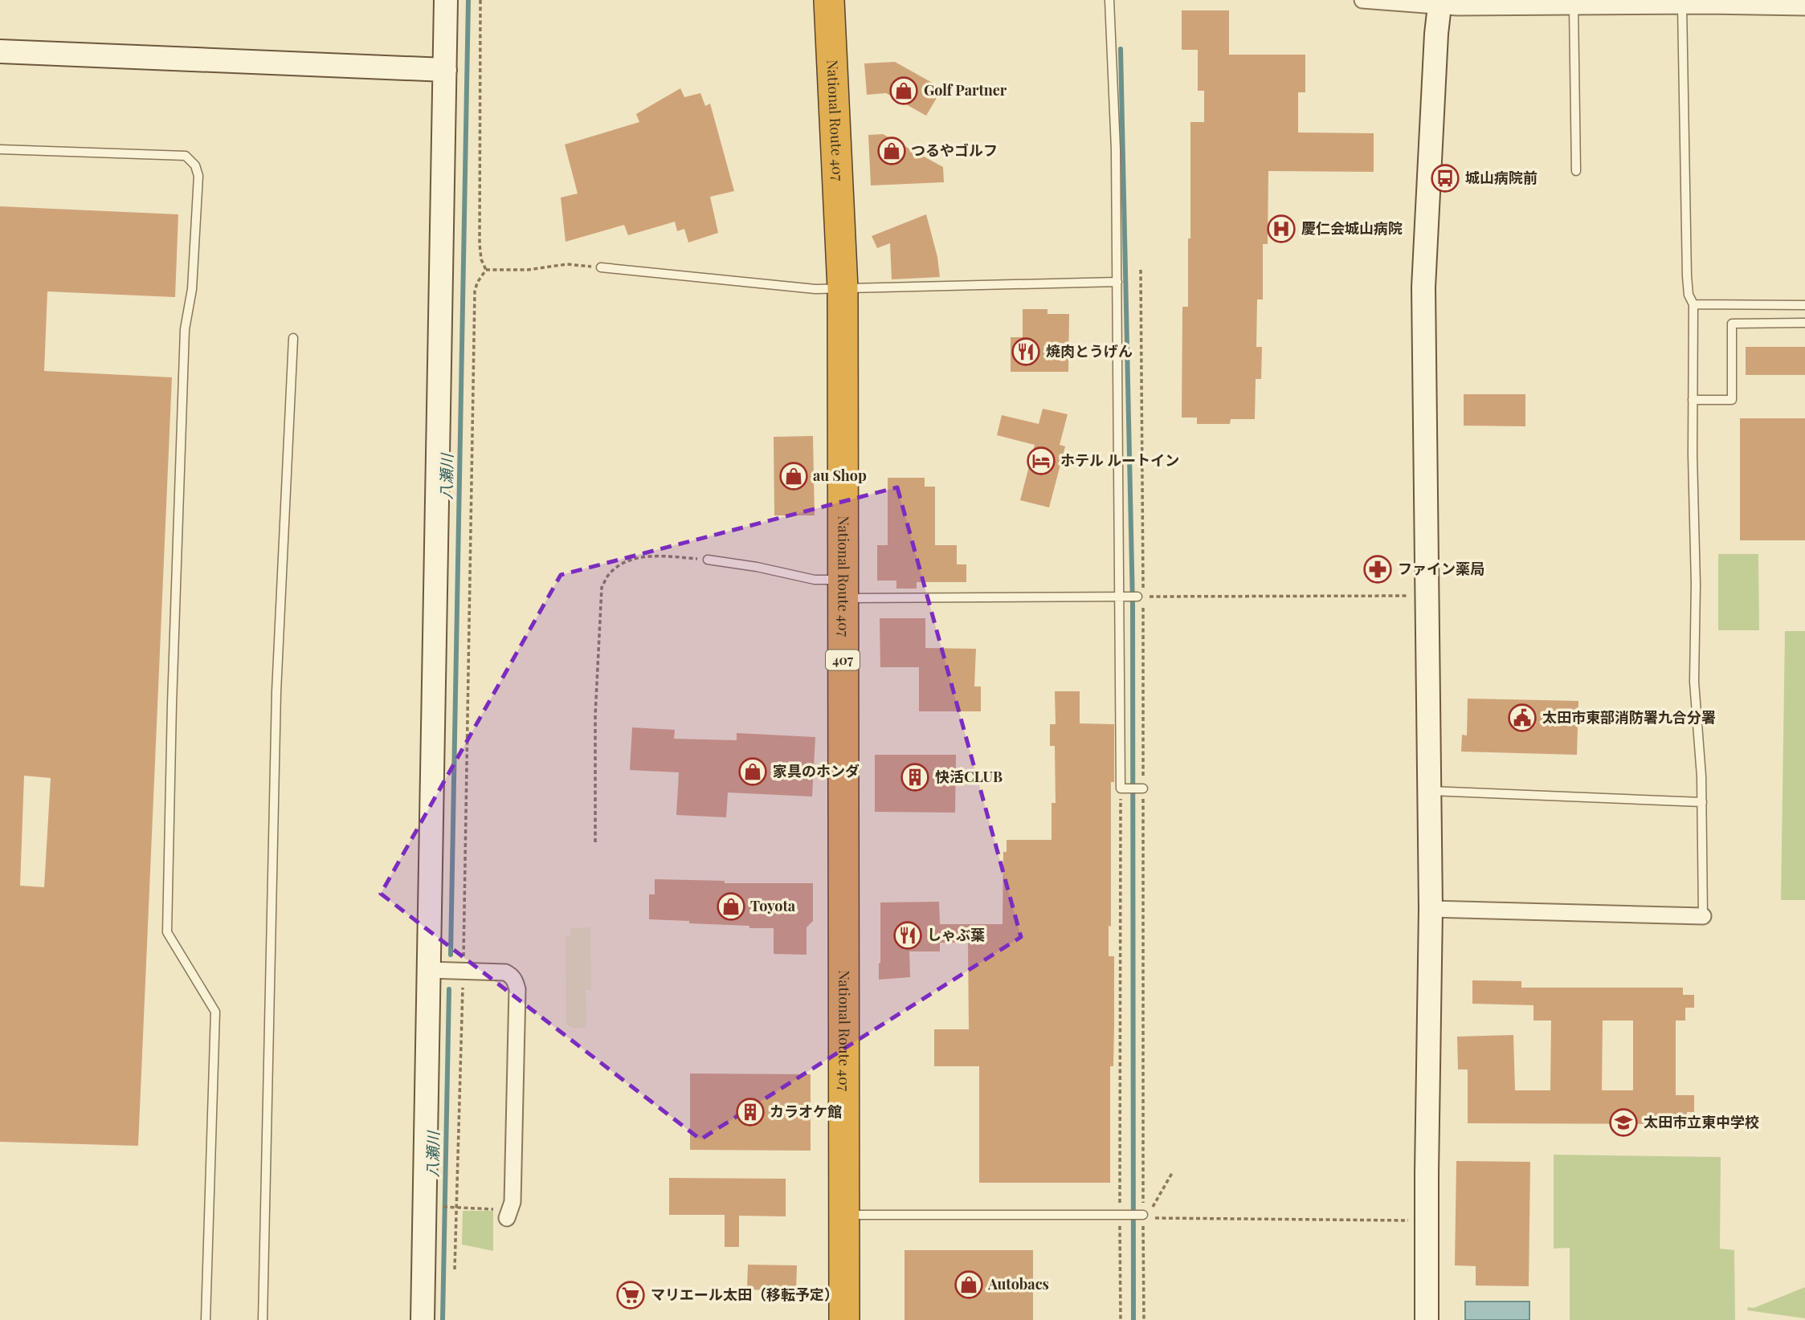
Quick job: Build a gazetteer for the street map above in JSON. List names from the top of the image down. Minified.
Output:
{"streets":{"highway":["National Route 407","407"]},"water":["八瀬川"],"places":{"shop":["Golf Partner","つるやゴルフ","au Shop","家具のホンダ","Toyota","Autobacs"],"bus stop":["城山病院前"],"hospital":["慶仁会城山病院"],"restaurant":["焼肉とうげん","しゃぶ葉"],"hotel":["ホテル ルートイン"],"pharmacy":["ファイン薬局"],"public building":["太田市東部消防署九合分署"],"building":["快活CLUB","カラオケ館"],"school or university":["太田市立東中学校"],"supermarket":["マリエール太田（移転予定）"]}}
